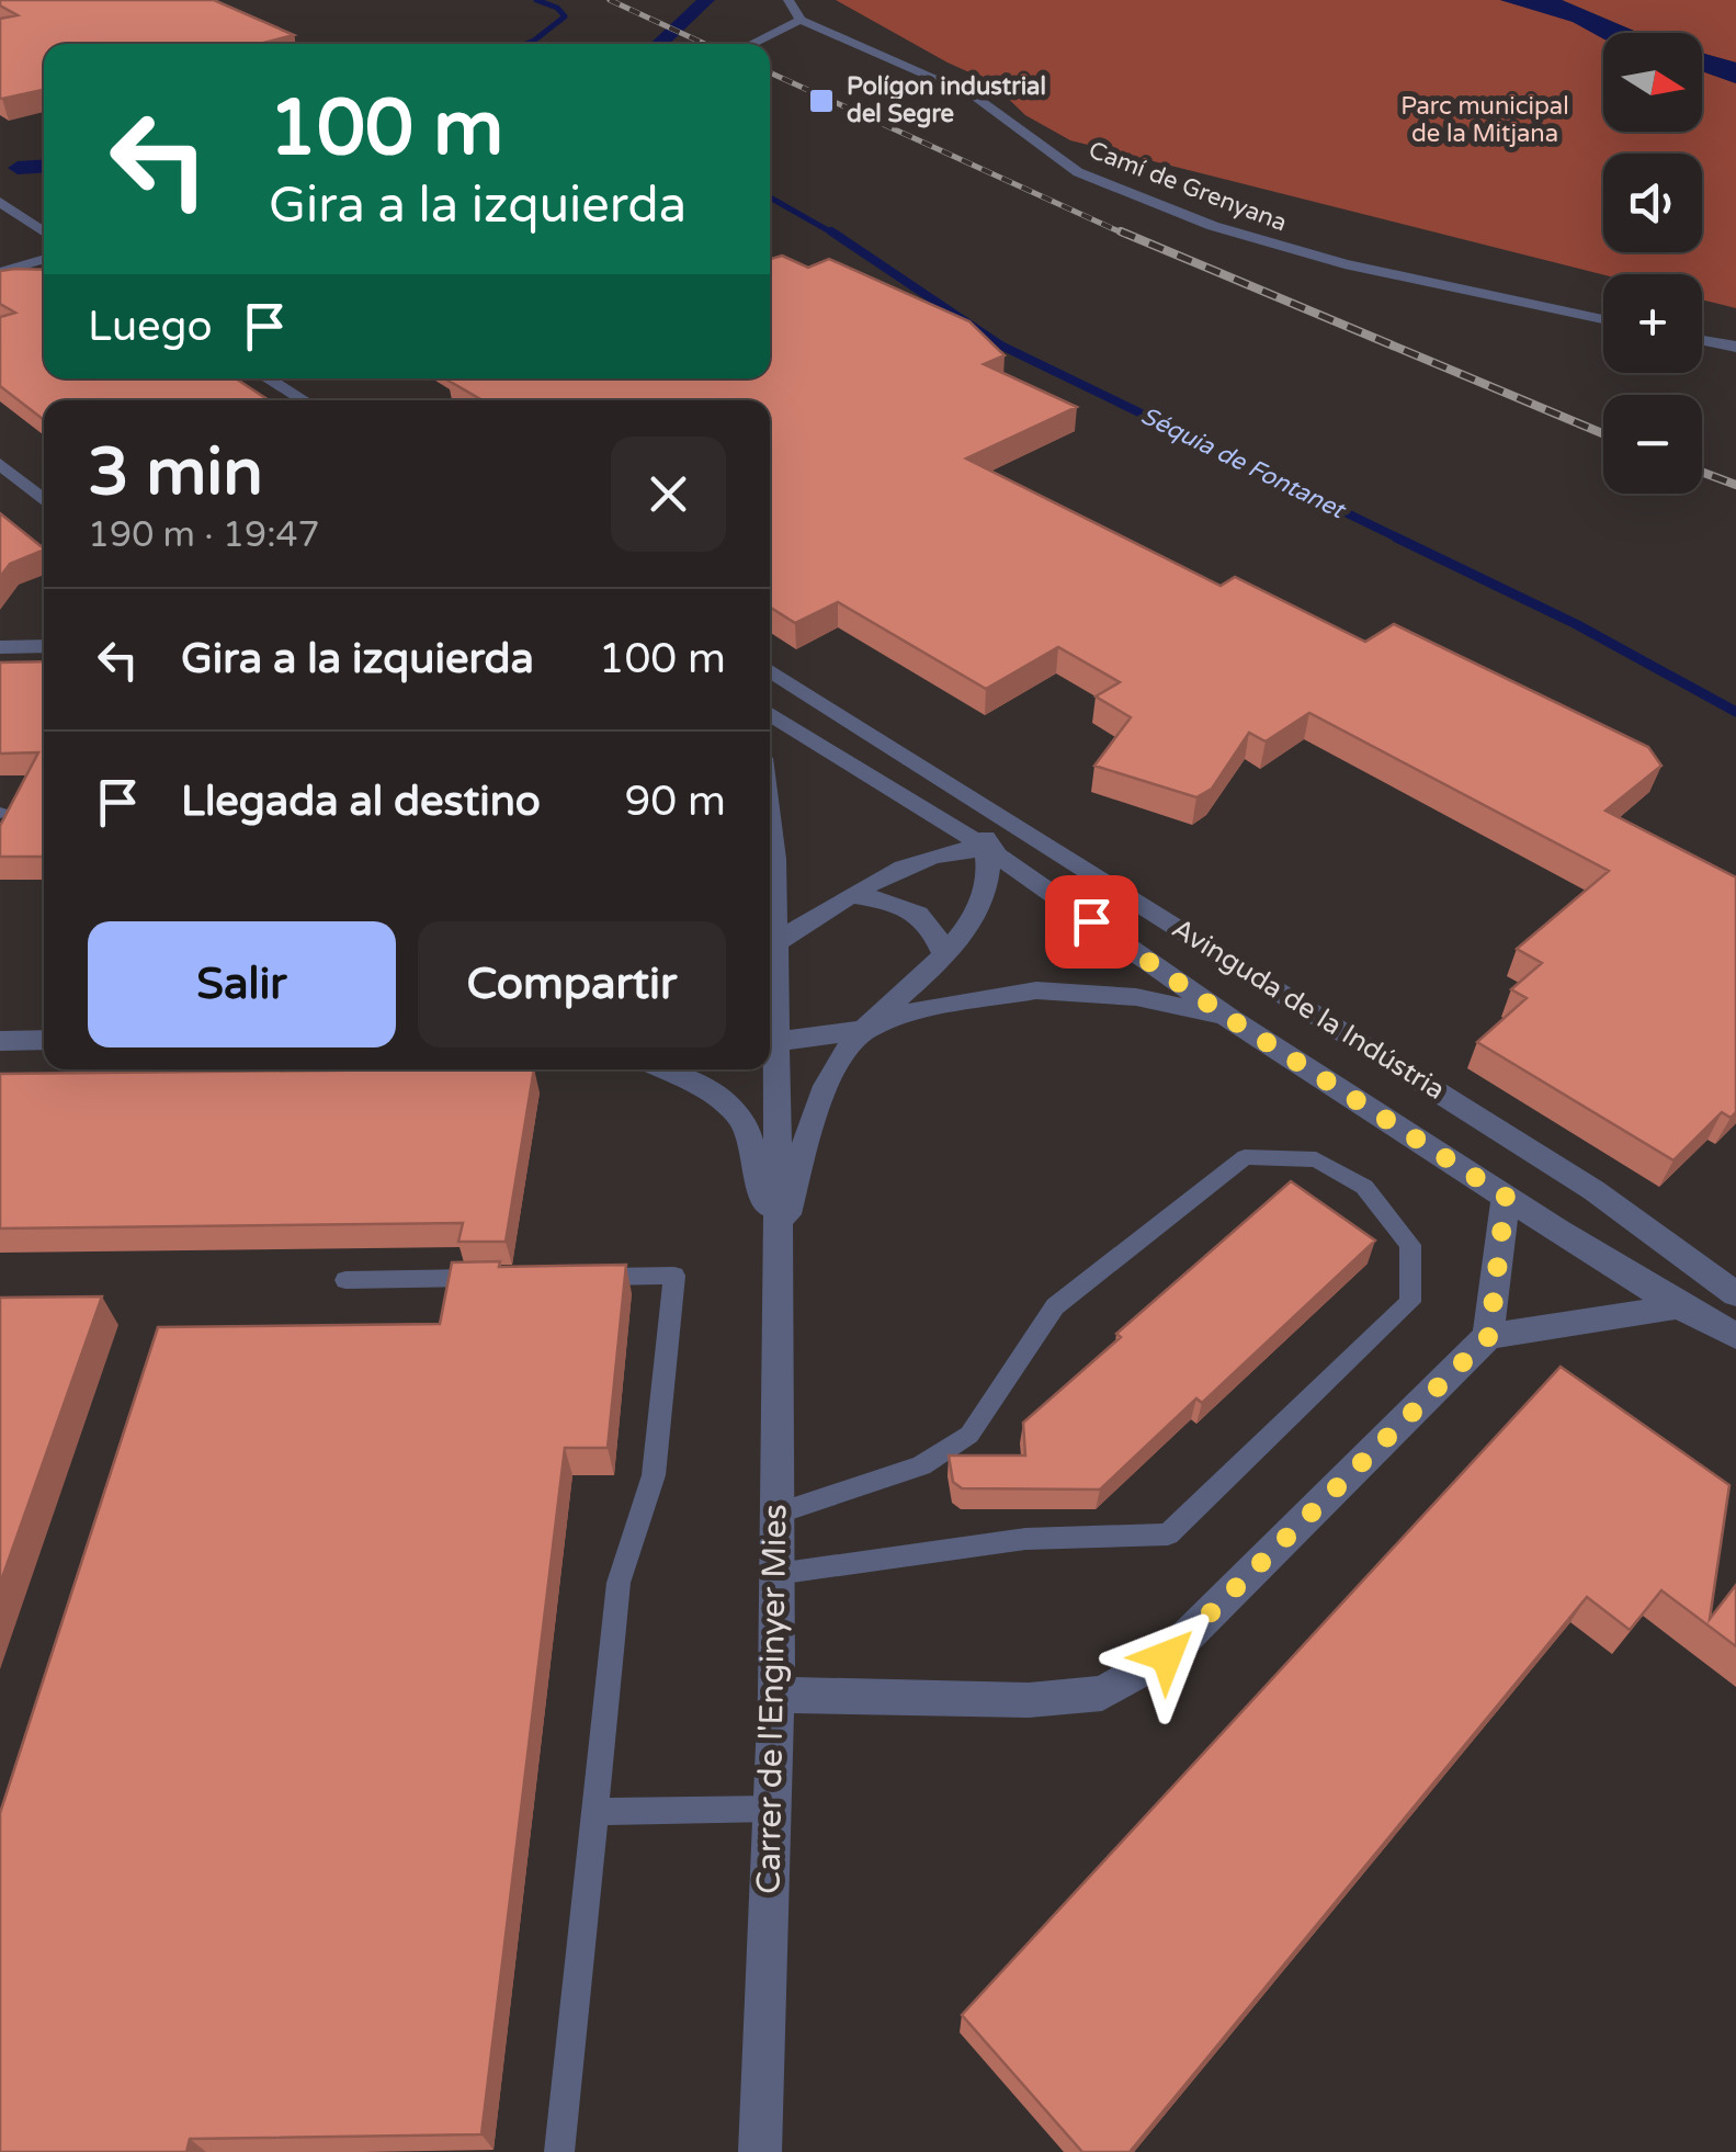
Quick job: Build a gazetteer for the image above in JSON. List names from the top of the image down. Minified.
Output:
{"streets":{"street":["Camí de Grenyana","Avinguda de la Indústria","Carrer de l'Enginyer Mies"]},"crossings":[["Avinguda de la Indústria","Carrer de l'Enginyer Mies"]],"water":["Séquia de Fontanet"],"parks":["Parc municipal de la Mitjana"],"places":{"transit":["Polígon industrial del Segre"]},"north":"right","page":{"map_buttons":["+","−"],"turn":["100 m","Gira a la izquierda"],"then":"Luego","heading":["3 min","190 m · 19:47"],"list":[{"name":"Gira a la izquierda","value":"100 m"},{"name":"Llegada al destino","value":"90 m"}],"buttons":["Salir","Compartir"]}}
